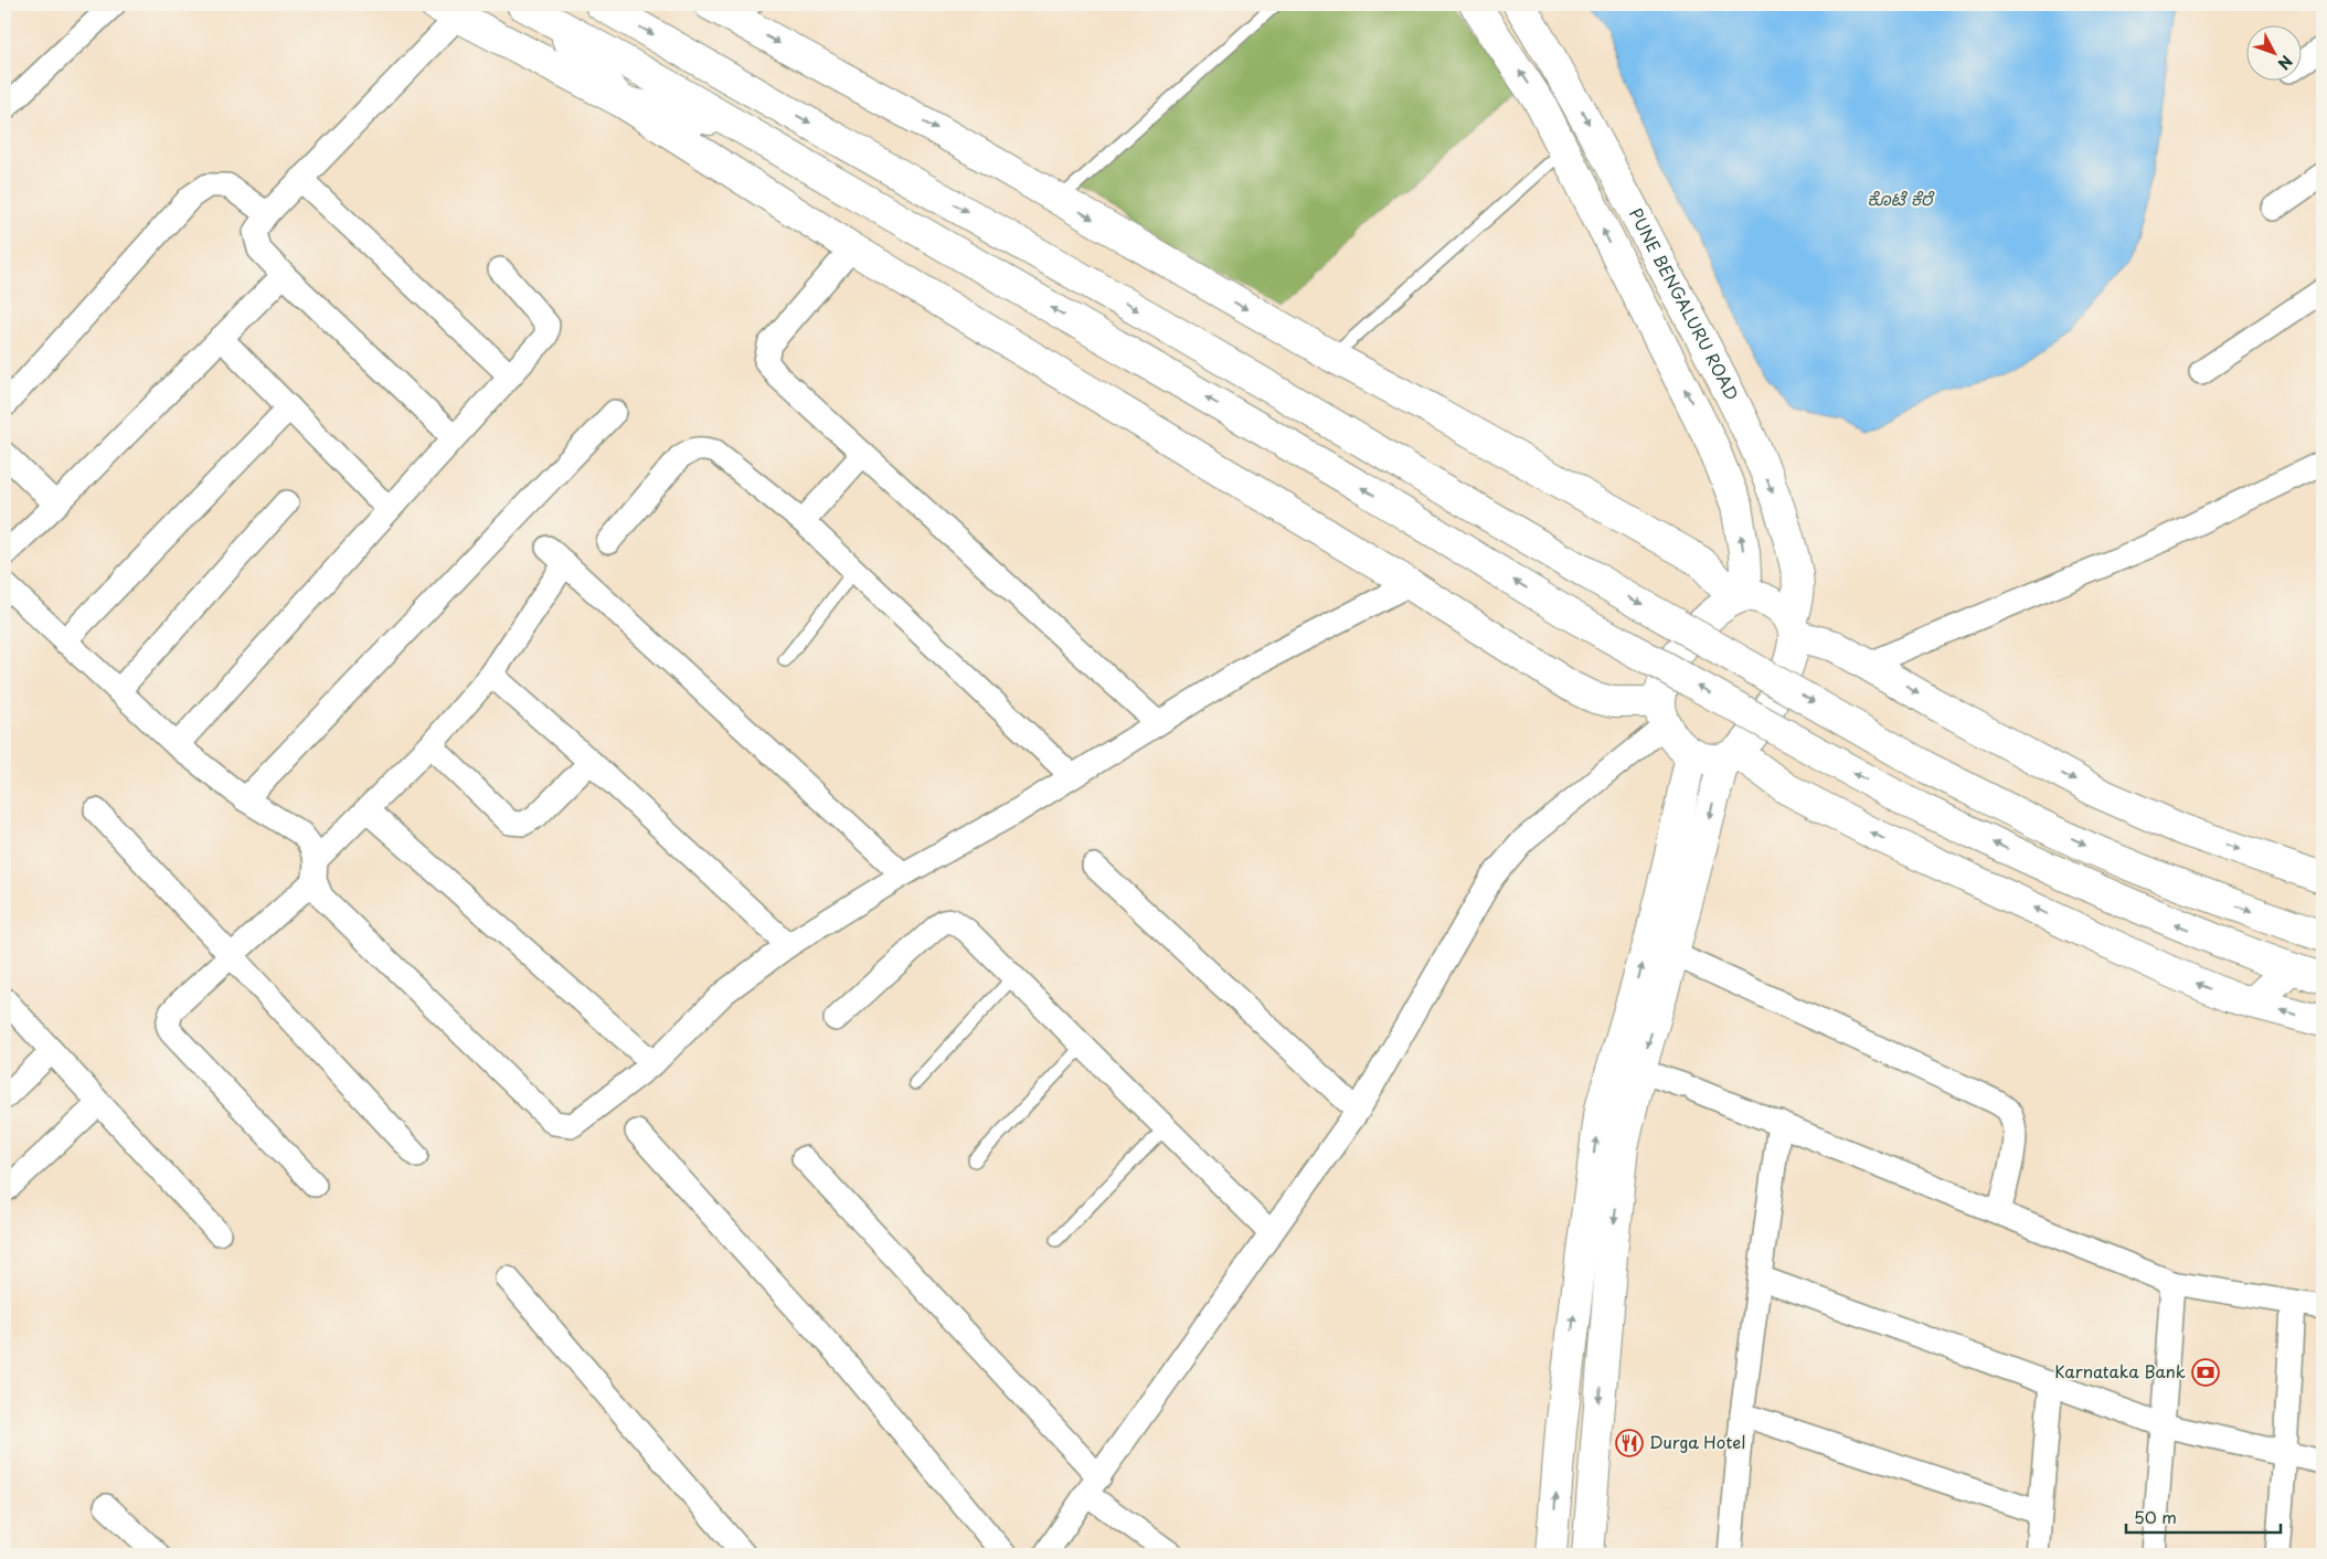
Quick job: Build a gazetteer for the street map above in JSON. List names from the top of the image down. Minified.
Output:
{"streets":{"main road":["PUNE BENGALURU ROAD"]},"water":["ಕೊಟೆ ಕೆರೆ"],"places":{"bank":["Karnataka Bank"],"restaurant":["Durga Hotel"]},"scale_bar":"50 m","north":"bottom right"}
